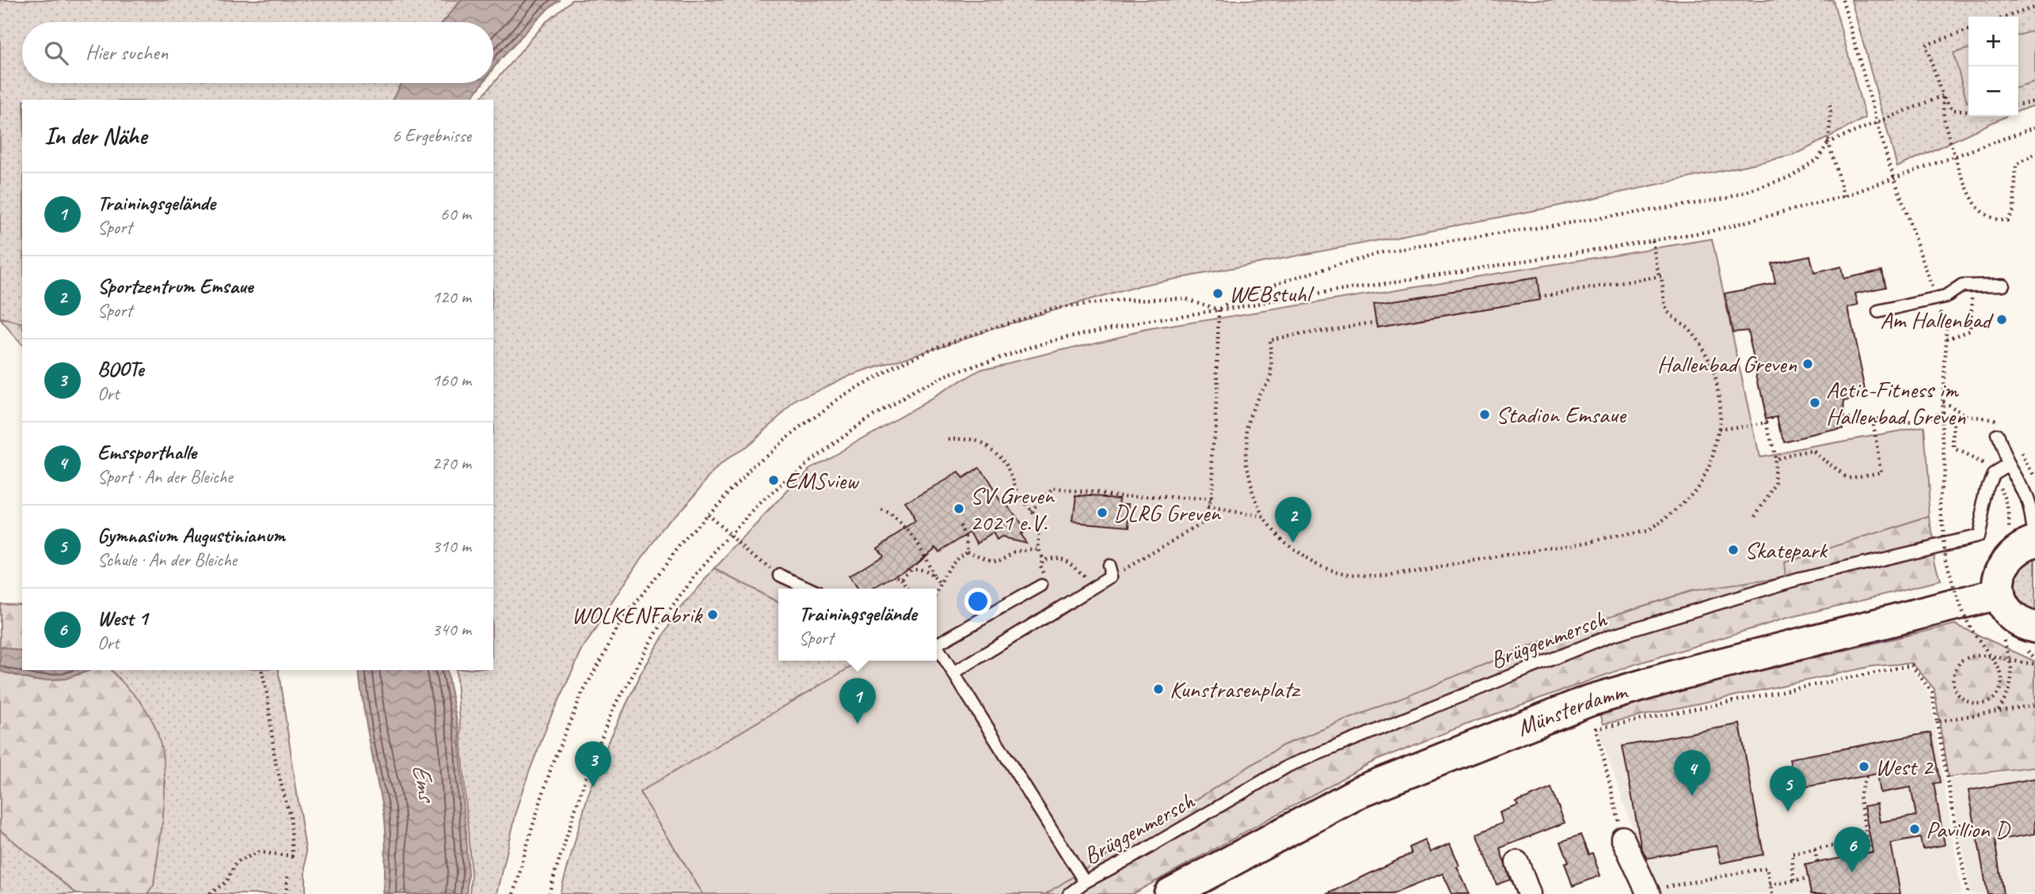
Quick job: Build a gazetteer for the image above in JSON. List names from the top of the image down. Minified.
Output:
{"streets":{"main road":["Münsterdamm"],"lane":["Brüggenmersch"]},"water":["Ems"],"places":["WEBstuhl","Am Hallenbad","Hallenbad Greven","Actic-Fitness im Hallenbad Greven","Stadion Emsaue","EMSview","SV Greven 2021 e.V.","DLRG Greven","Skatepark","WOLKENFabrik","Kunstrasenplatz","West 2","Pavillion D"],"page":{"map_buttons":["+","−"],"search":"Hier suchen","heading":["In der Nähe","6 Ergebnisse"],"list":[{"mark":"1","name":"Trainingsgelände","note":"Sport","value":"60 m"},{"mark":"2","name":"Sportzentrum Emsaue","note":"Sport","value":"120 m"},{"mark":"3","name":"BOOTe","note":"Ort","value":"160 m"},{"mark":"4","name":"Emssporthalle","note":"Sport · An der Bleiche","value":"270 m"},{"mark":"5","name":"Gymnasium Augustinianum","note":"Schule · An der Bleiche","value":"310 m"},{"mark":"6","name":"West 1","note":"Ort","value":"340 m"}],"pins":["2","1","3","4","5","6"],"popup":["Trainingsgelände","Sport"]}}
